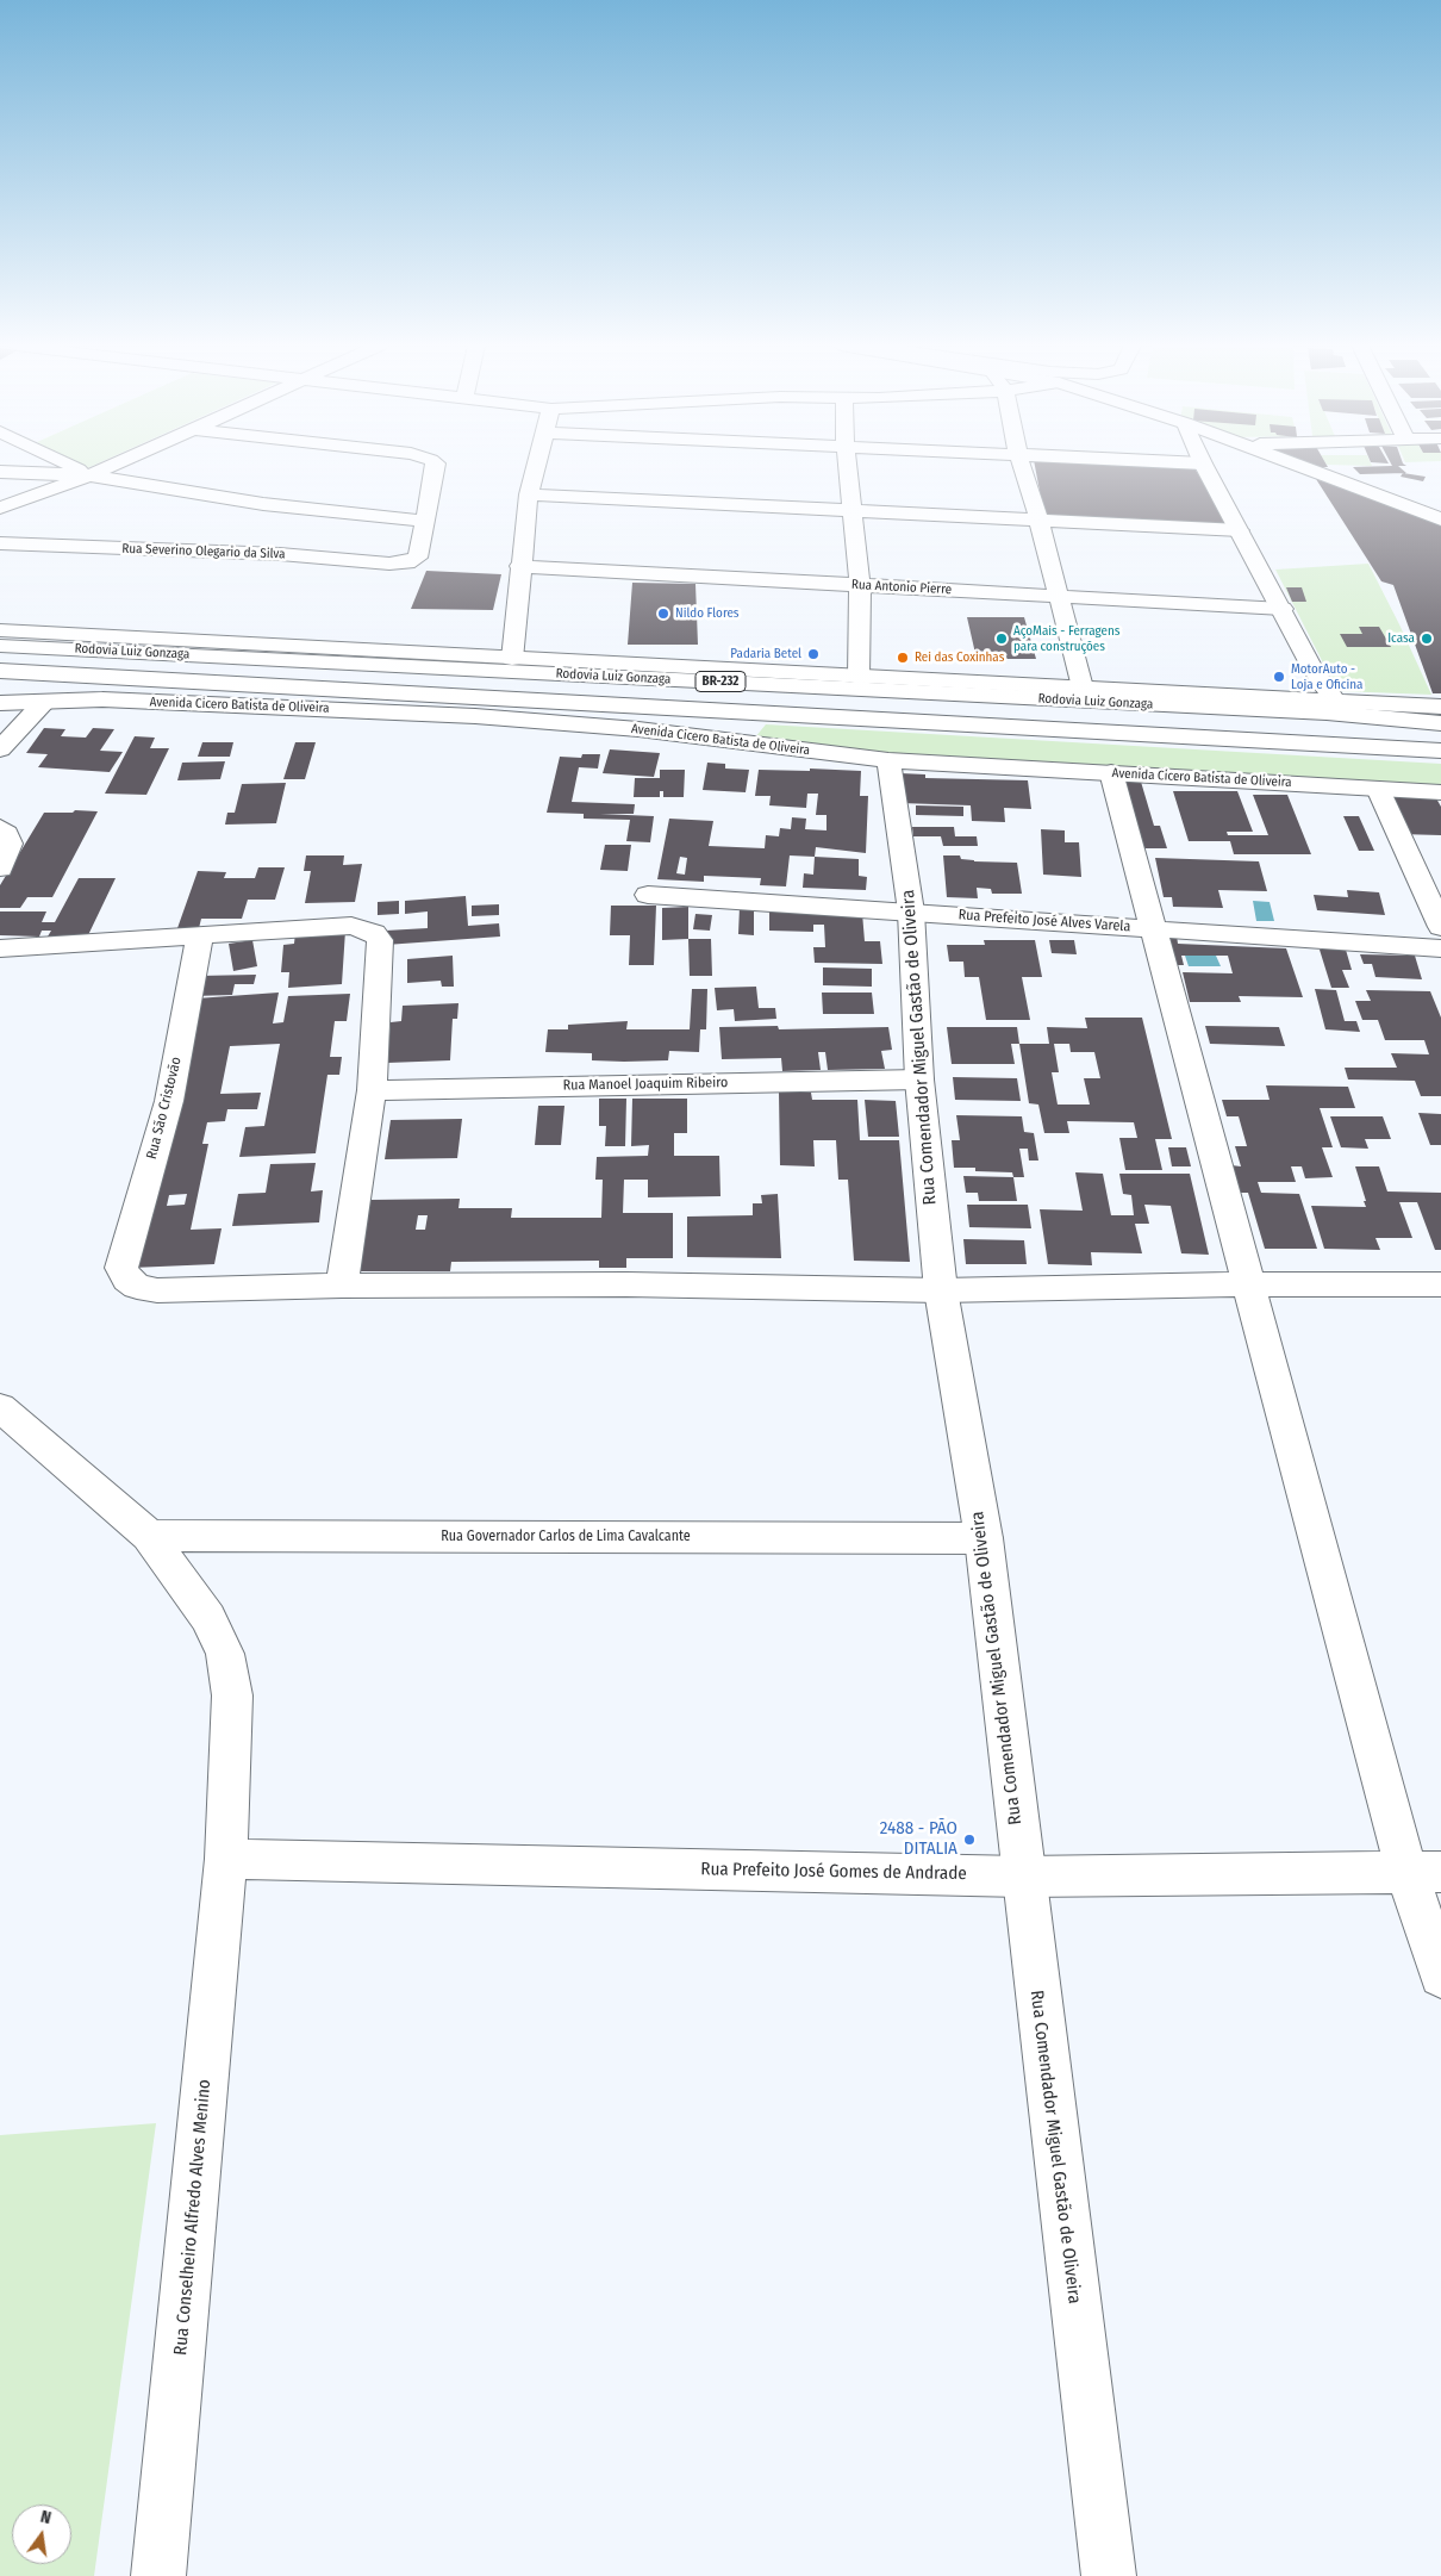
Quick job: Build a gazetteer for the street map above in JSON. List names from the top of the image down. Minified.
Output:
{"streets":{"main road":["Rua Severino Olegario da Silva","Rua Antonio Pierre","Rodovia Luiz Gonzaga","BR-232","Avenida Cicero Batista de Oliveira","Rua Prefeito José Alves Varela","Rua Comendador Miguel Gastão de Oliveira","Rua Manoel Joaquim Ribeiro","Rua São Cristovão","Rua Governador Carlos de Lima Cavalcante","Rua Prefeito José Gomes de Andrade","Rua Conselheiro Alfredo Alves Menino"]},"crossings":[["Avenida Cicero Batista de Oliveira","Rua Comendador Miguel Gastão de Oliveira"],["Rua Prefeito José Alves Varela","Rua Comendador Miguel Gastão de Oliveira"],["Rua Comendador Miguel Gastão de Oliveira","Rua Manoel Joaquim Ribeiro"],["Rua Comendador Miguel Gastão de Oliveira","Rua Governador Carlos de Lima Cavalcante"],["Rua Comendador Miguel Gastão de Oliveira","Rua Prefeito José Gomes de Andrade"],["Rua Governador Carlos de Lima Cavalcante","Rua Conselheiro Alfredo Alves Menino"],["Rua Prefeito José Gomes de Andrade","Rua Conselheiro Alfredo Alves Menino"]],"places":["Nildo Flores","AçoMais - Ferragens para construções","Icasa","Padaria Betel","Rei das Coxinhas","MotorAuto - Loja e Oficina","2488 - PÃO DITALIA"],"north":"top"}
